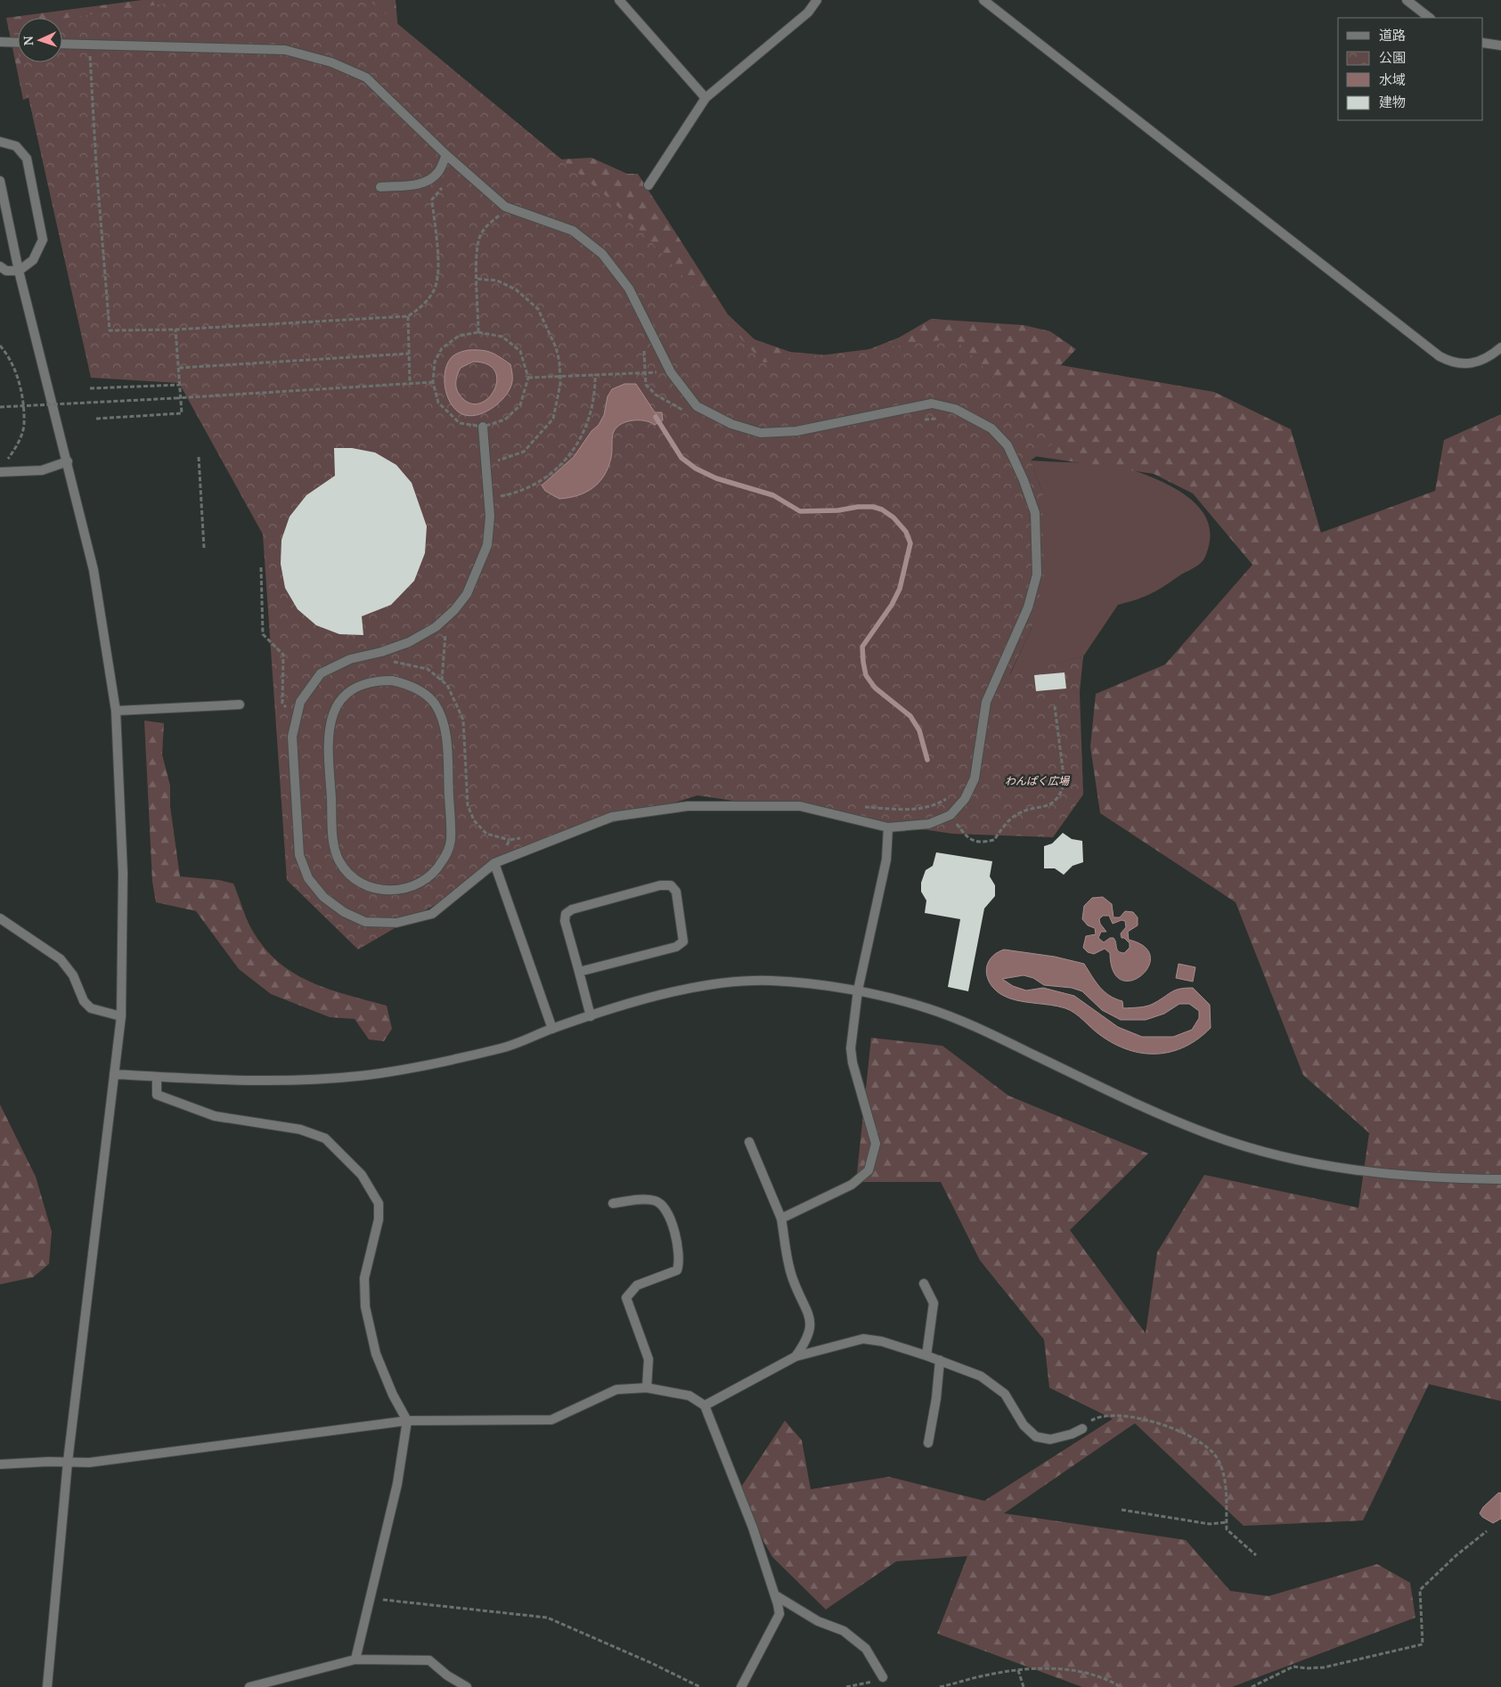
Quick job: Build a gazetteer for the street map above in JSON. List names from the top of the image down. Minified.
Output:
{"parks":["わんぱく広場"],"legend":["道路","公園","水域","建物"],"north":"left"}
